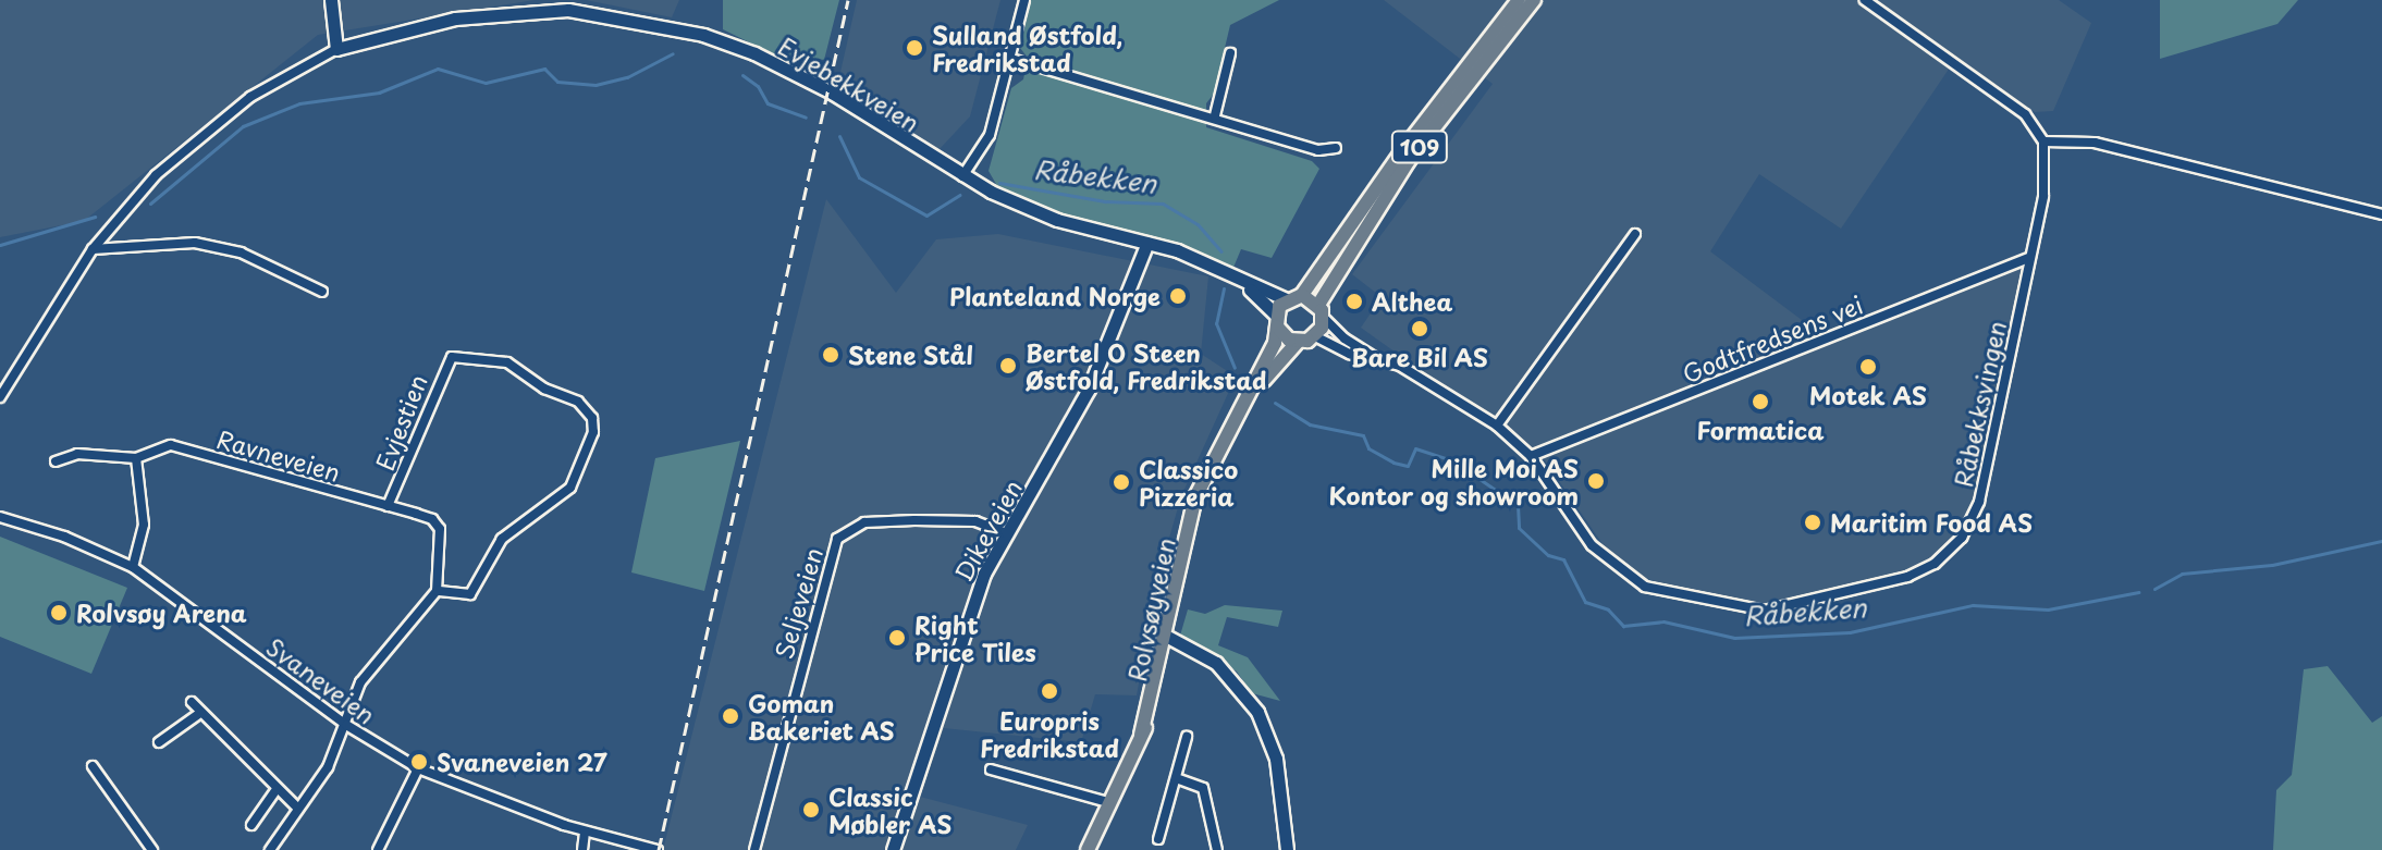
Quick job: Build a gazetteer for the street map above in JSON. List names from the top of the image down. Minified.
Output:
{"streets":{"main road":["109","Rolvsøyveien"],"street":["Evjebekkveien","Godtfredsens vei","Råbekksvingen","Evjestien","Ravneveien","Dikeveien","Seljeveien","Svaneveien"]},"crossings":[["Evjebekkveien","109"],["Evjebekkveien","Råbekksvingen"],["Evjebekkveien","Dikeveien"],["Evjebekkveien","Rolvsøyveien"],["109","Råbekksvingen"],["109","Rolvsøyveien"],["Godtfredsens vei","Råbekksvingen"],["Råbekksvingen","Rolvsøyveien"],["Evjestien","Ravneveien"],["Dikeveien","Seljeveien"]],"water":["Råbekken"],"places":["Sulland Østfold, Fredrikstad","Planteland Norge","Althea","Bare Bil AS","Stene Stål","Bertel O Steen Østfold, Fredrikstad","Motek AS","Formatica","Mille Moi AS Kontor og showroom","Classico Pizzeria","Maritim Food AS","Rolvsøy Arena","Right Price Tiles","Europris Fredrikstad","Goman Bakeriet AS","Svaneveien 27","Classic Møbler AS"]}
